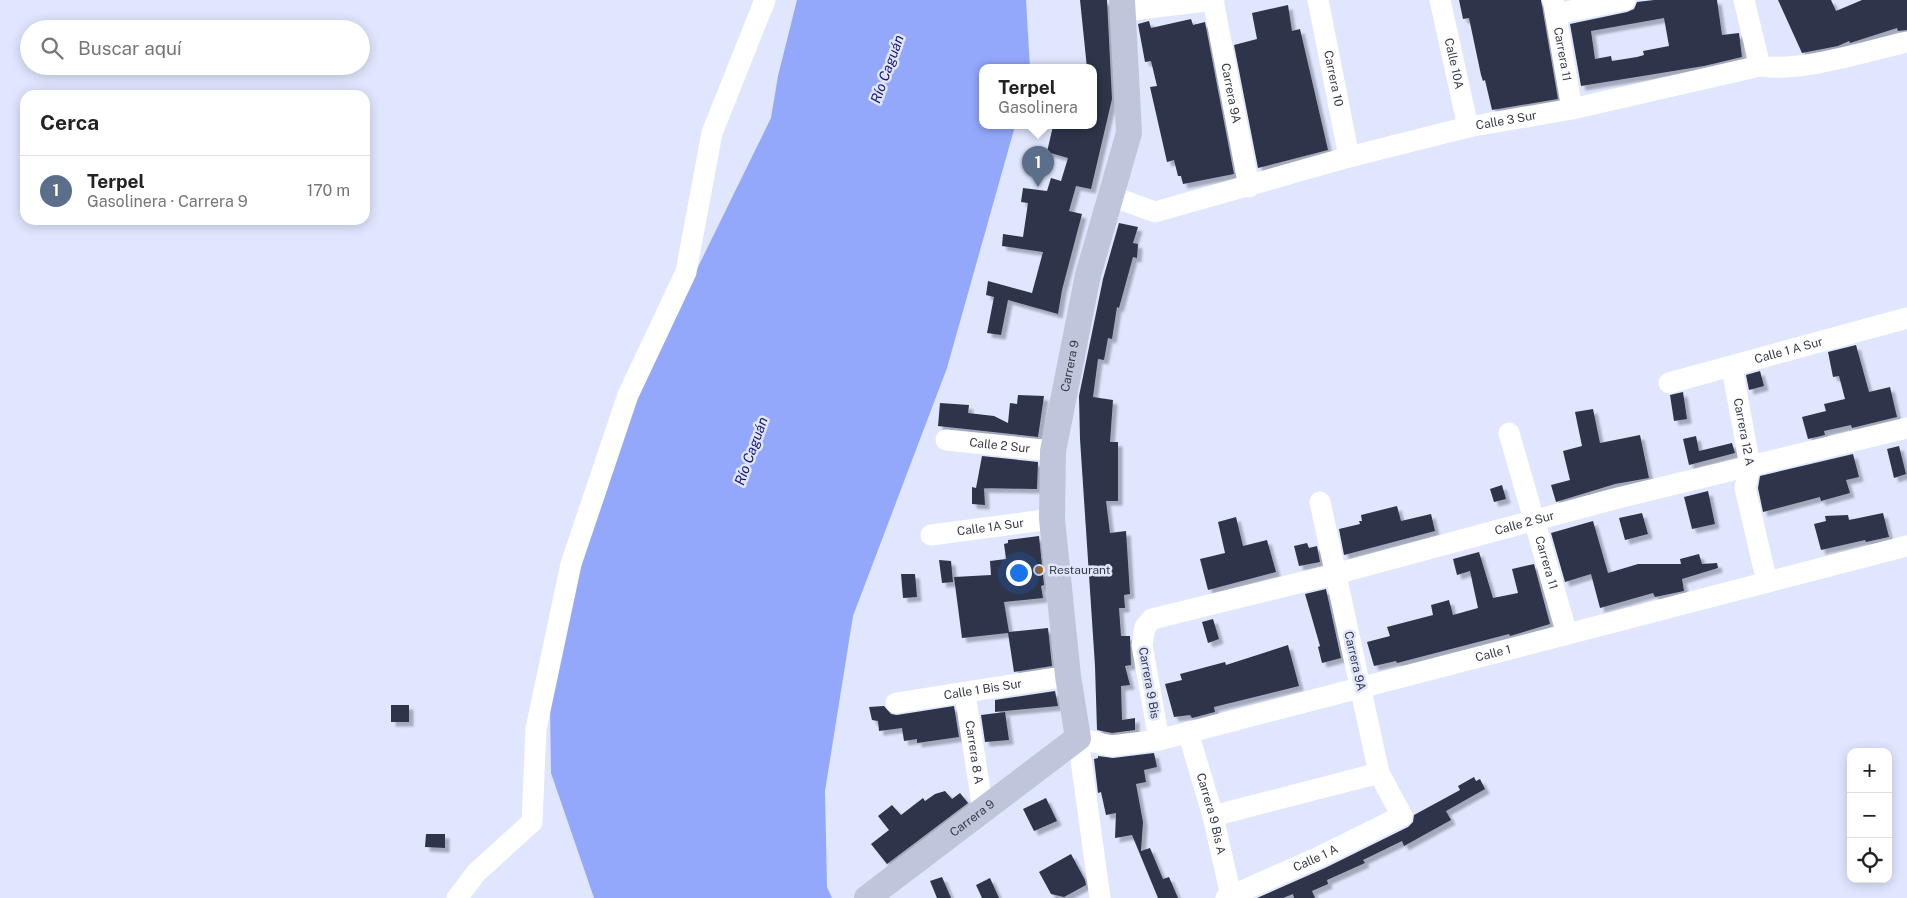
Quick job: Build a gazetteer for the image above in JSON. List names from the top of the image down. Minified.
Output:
{"streets":{"main road":["Carrera 9"],"street":["Carrera 11","Calle 10A","Carrera 10","Carrera 9A","Calle 3 Sur","Calle 1 A Sur","Carrera 12 A","Calle 2 Sur","Calle 1A Sur","Calle 1","Carrera 9 Bis","Calle 1 Bis Sur","Carrera 8 A","Carrera 9 Bis A","Calle 1 A"]},"crossings":[["Carrera 11","Calle 3 Sur"],["Carrera 11","Calle 2 Sur"],["Carrera 11","Calle 1"],["Calle 10A","Calle 3 Sur"],["Carrera 10","Calle 3 Sur"],["Carrera 9A","Calle 3 Sur"],["Carrera 9A","Calle 2 Sur"],["Carrera 9A","Calle 1"],["Carrera 9A","Calle 1 A"],["Calle 3 Sur","Carrera 9"],["Calle 1 A Sur","Carrera 12 A"],["Carrera 9","Calle 2 Sur"],["Carrera 9","Calle 1A Sur"],["Carrera 9","Calle 1"],["Carrera 9","Calle 1 Bis Sur"],["Carrera 9","Carrera 8 A"],["Carrera 12 A","Calle 2 Sur"],["Carrera 12 A","Calle 1"],["Calle 2 Sur","Carrera 9 Bis"],["Calle 1","Carrera 9 Bis"],["Calle 1","Carrera 9 Bis A"],["Calle 1 Bis Sur","Carrera 8 A"],["Carrera 9 Bis A","Calle 1 A"]],"water":["Río Caguán"],"places":["Restaurant"],"page":{"search":"Buscar aquí","popup":["Terpel","Gasolinera"],"heading":"Cerca","pins":"1","list":[{"mark":"1","name":"Terpel","note":"Gasolinera · Carrera 9","value":"170 m"}],"map_buttons":["+","−"]}}
